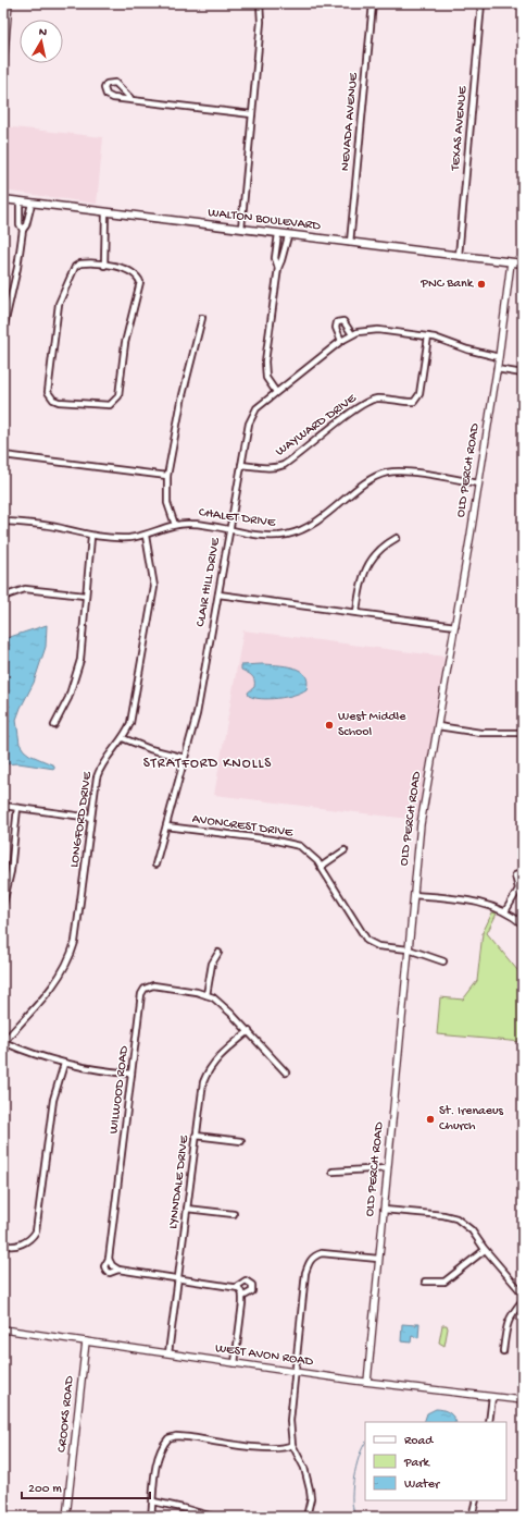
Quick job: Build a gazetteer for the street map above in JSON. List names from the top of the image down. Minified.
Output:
{"streets":{"main road":["WALTON BOULEVARD"],"street":["NEVADA AVENUE","TEXAS AVENUE","WAYWARD DRIVE","OLD PERCH ROAD","CHALET DRIVE","CLAIR HILL DRIVE","LONGFORD DRIVE","AVONCREST DRIVE","WILWOOD ROAD","LYNNDALE DRIVE","WEST AVON ROAD","CROOKS ROAD"]},"crossings":[["NEVADA AVENUE","WALTON BOULEVARD"],["TEXAS AVENUE","WALTON BOULEVARD"],["WALTON BOULEVARD","OLD PERCH ROAD"],["WAYWARD DRIVE","CLAIR HILL DRIVE"],["OLD PERCH ROAD","CHALET DRIVE"],["OLD PERCH ROAD","CLAIR HILL DRIVE"],["OLD PERCH ROAD","AVONCREST DRIVE"],["OLD PERCH ROAD","WEST AVON ROAD"],["CHALET DRIVE","CLAIR HILL DRIVE"],["CHALET DRIVE","LONGFORD DRIVE"],["CLAIR HILL DRIVE","AVONCREST DRIVE"],["WILWOOD ROAD","LYNNDALE DRIVE"],["WILWOOD ROAD","WEST AVON ROAD"],["LYNNDALE DRIVE","WEST AVON ROAD"],["WEST AVON ROAD","CROOKS ROAD"]],"districts":["STRATFORD KNOLLS"],"places":["PNC Bank","West Middle School","St. Irenaeus Church"],"legend":["Road","Park","Water"],"scale_bar":"200 m","north":"top"}
